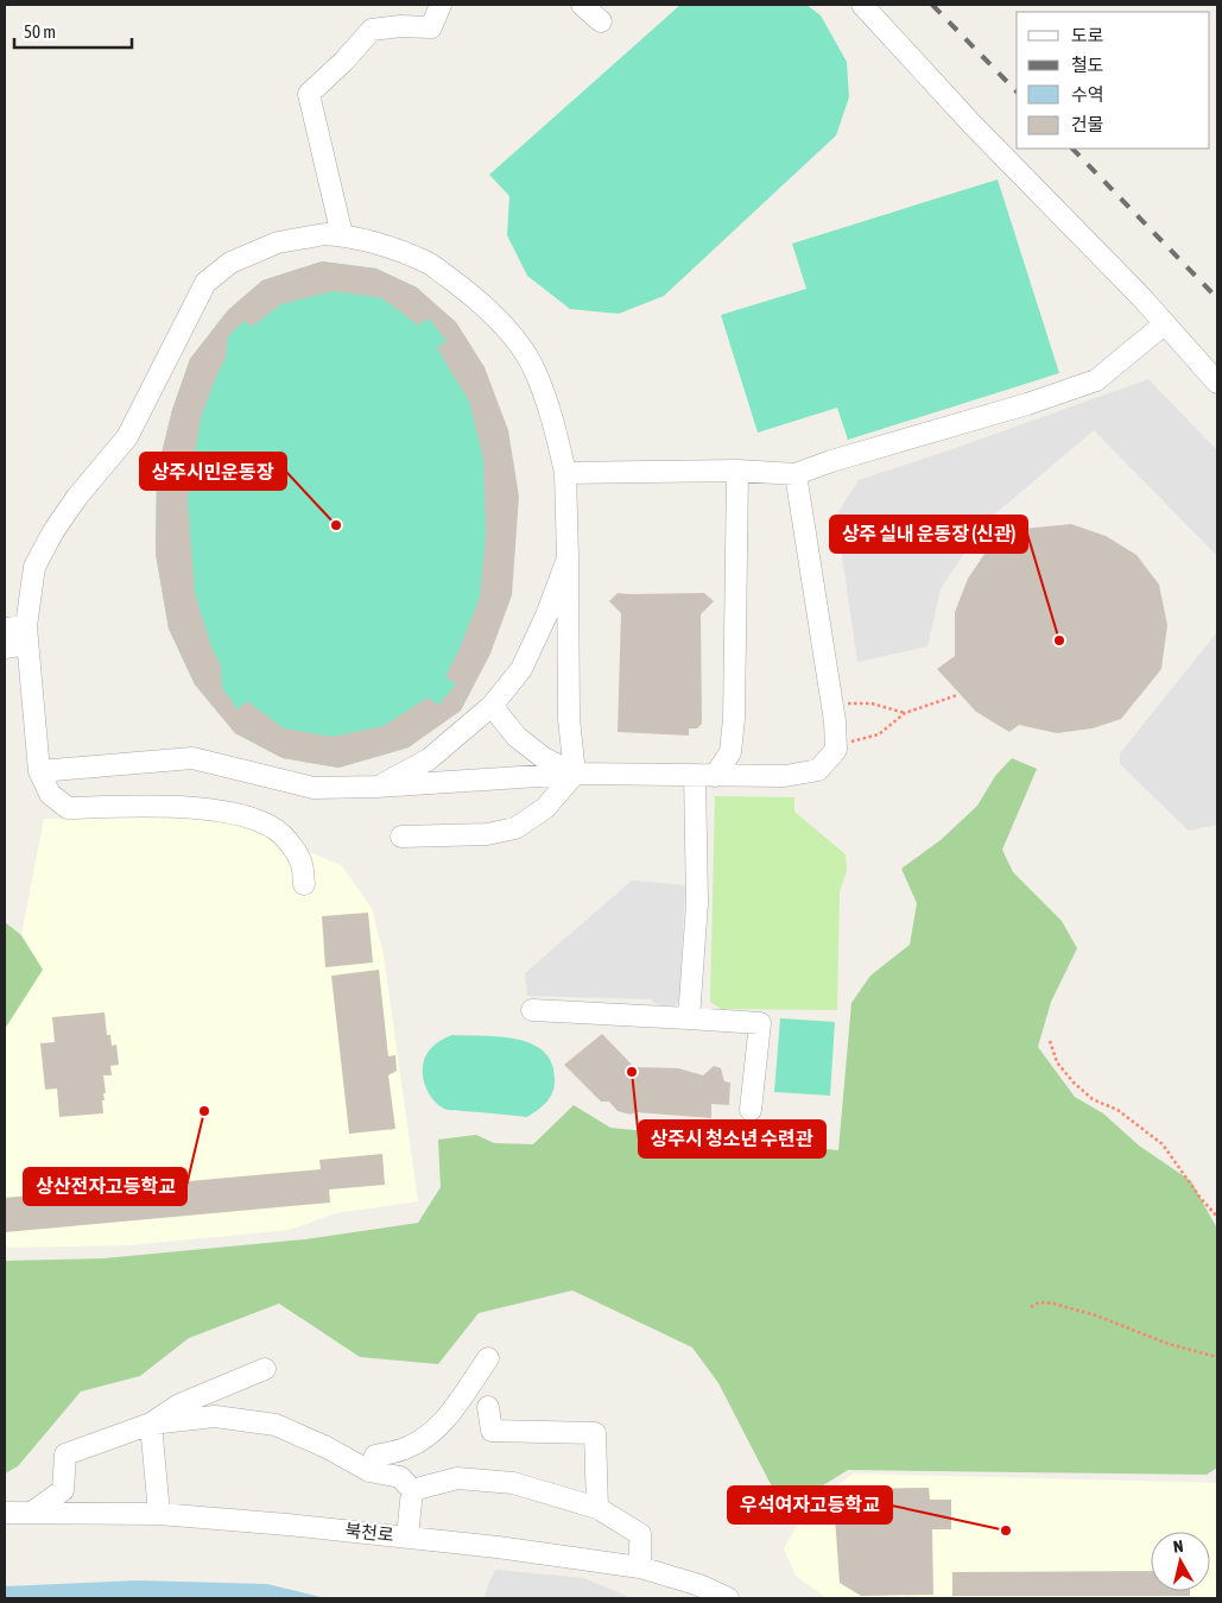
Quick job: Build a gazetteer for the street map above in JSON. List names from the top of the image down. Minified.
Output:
{"streets":{"street":["북천로"]},"places":["상주시민운동장","상주 실내 운동장 (신관)","상주시 청소년 수련관","상산전자고등학교","우석여자고등학교"],"legend":["도로","철도","수역","건물"],"scale_bar":"50 m","north":"top"}
